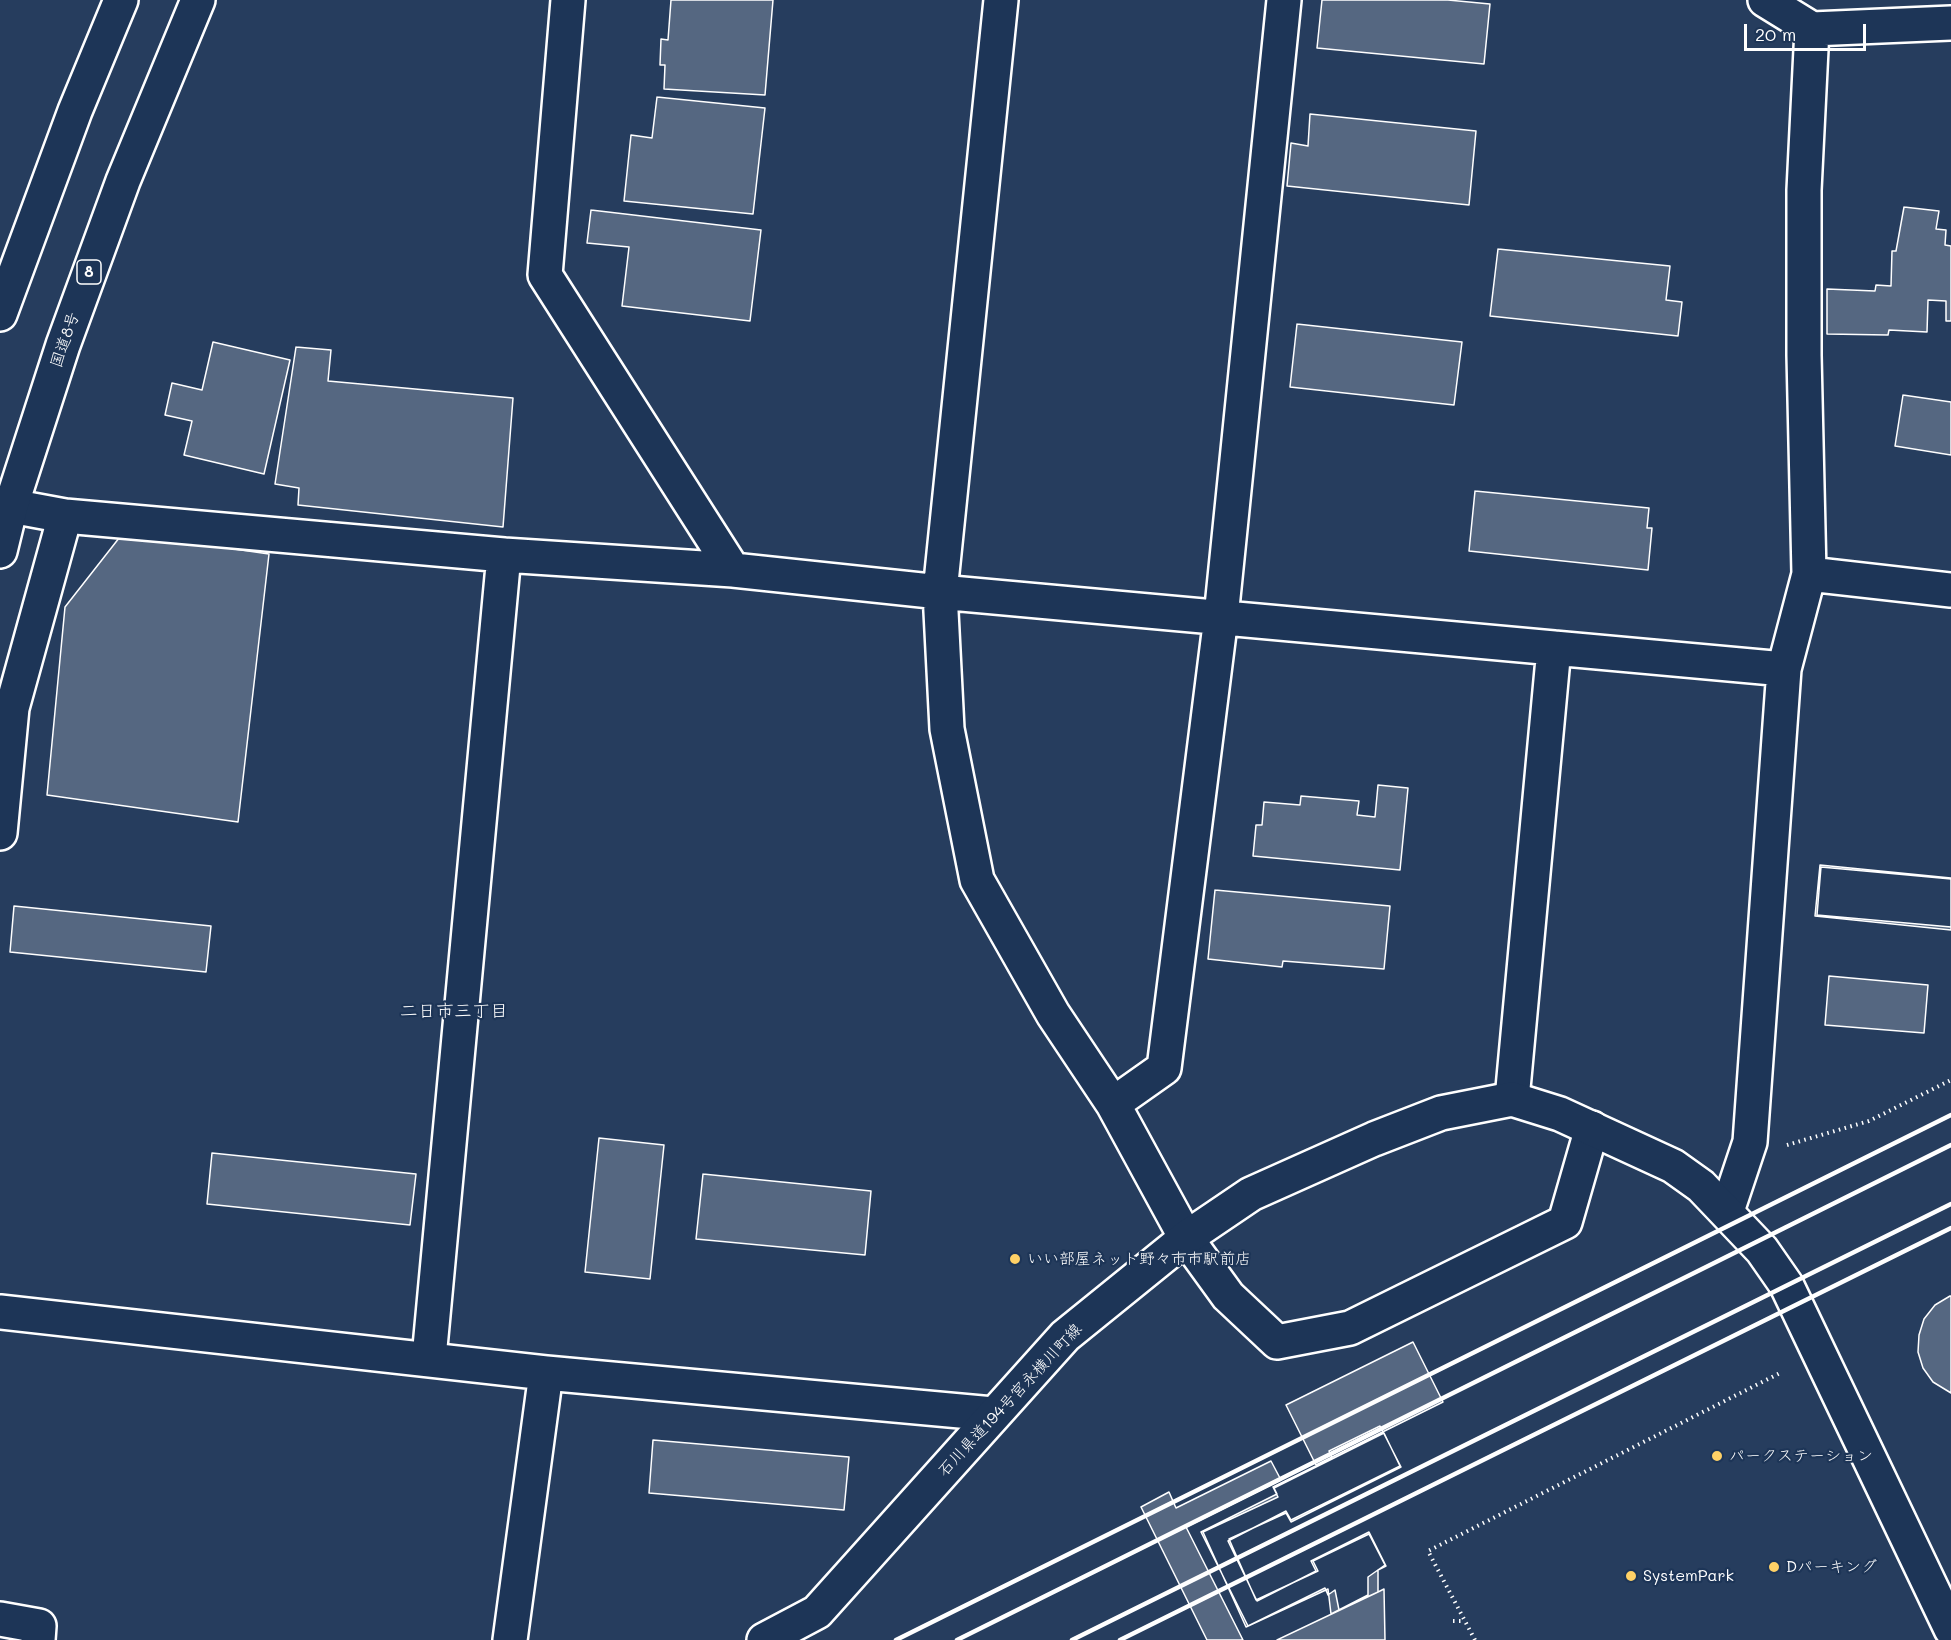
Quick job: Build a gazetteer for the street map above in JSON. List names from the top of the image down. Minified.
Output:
{"streets":{"main road":["8","国道8号","石川県道194号宮永横川町線"]},"districts":["二日市三丁目"],"places":["いい部屋ネット野々市市駅前店","パークステーション","Dパーキング","SystemPark"],"scale_bar":"20 m"}
